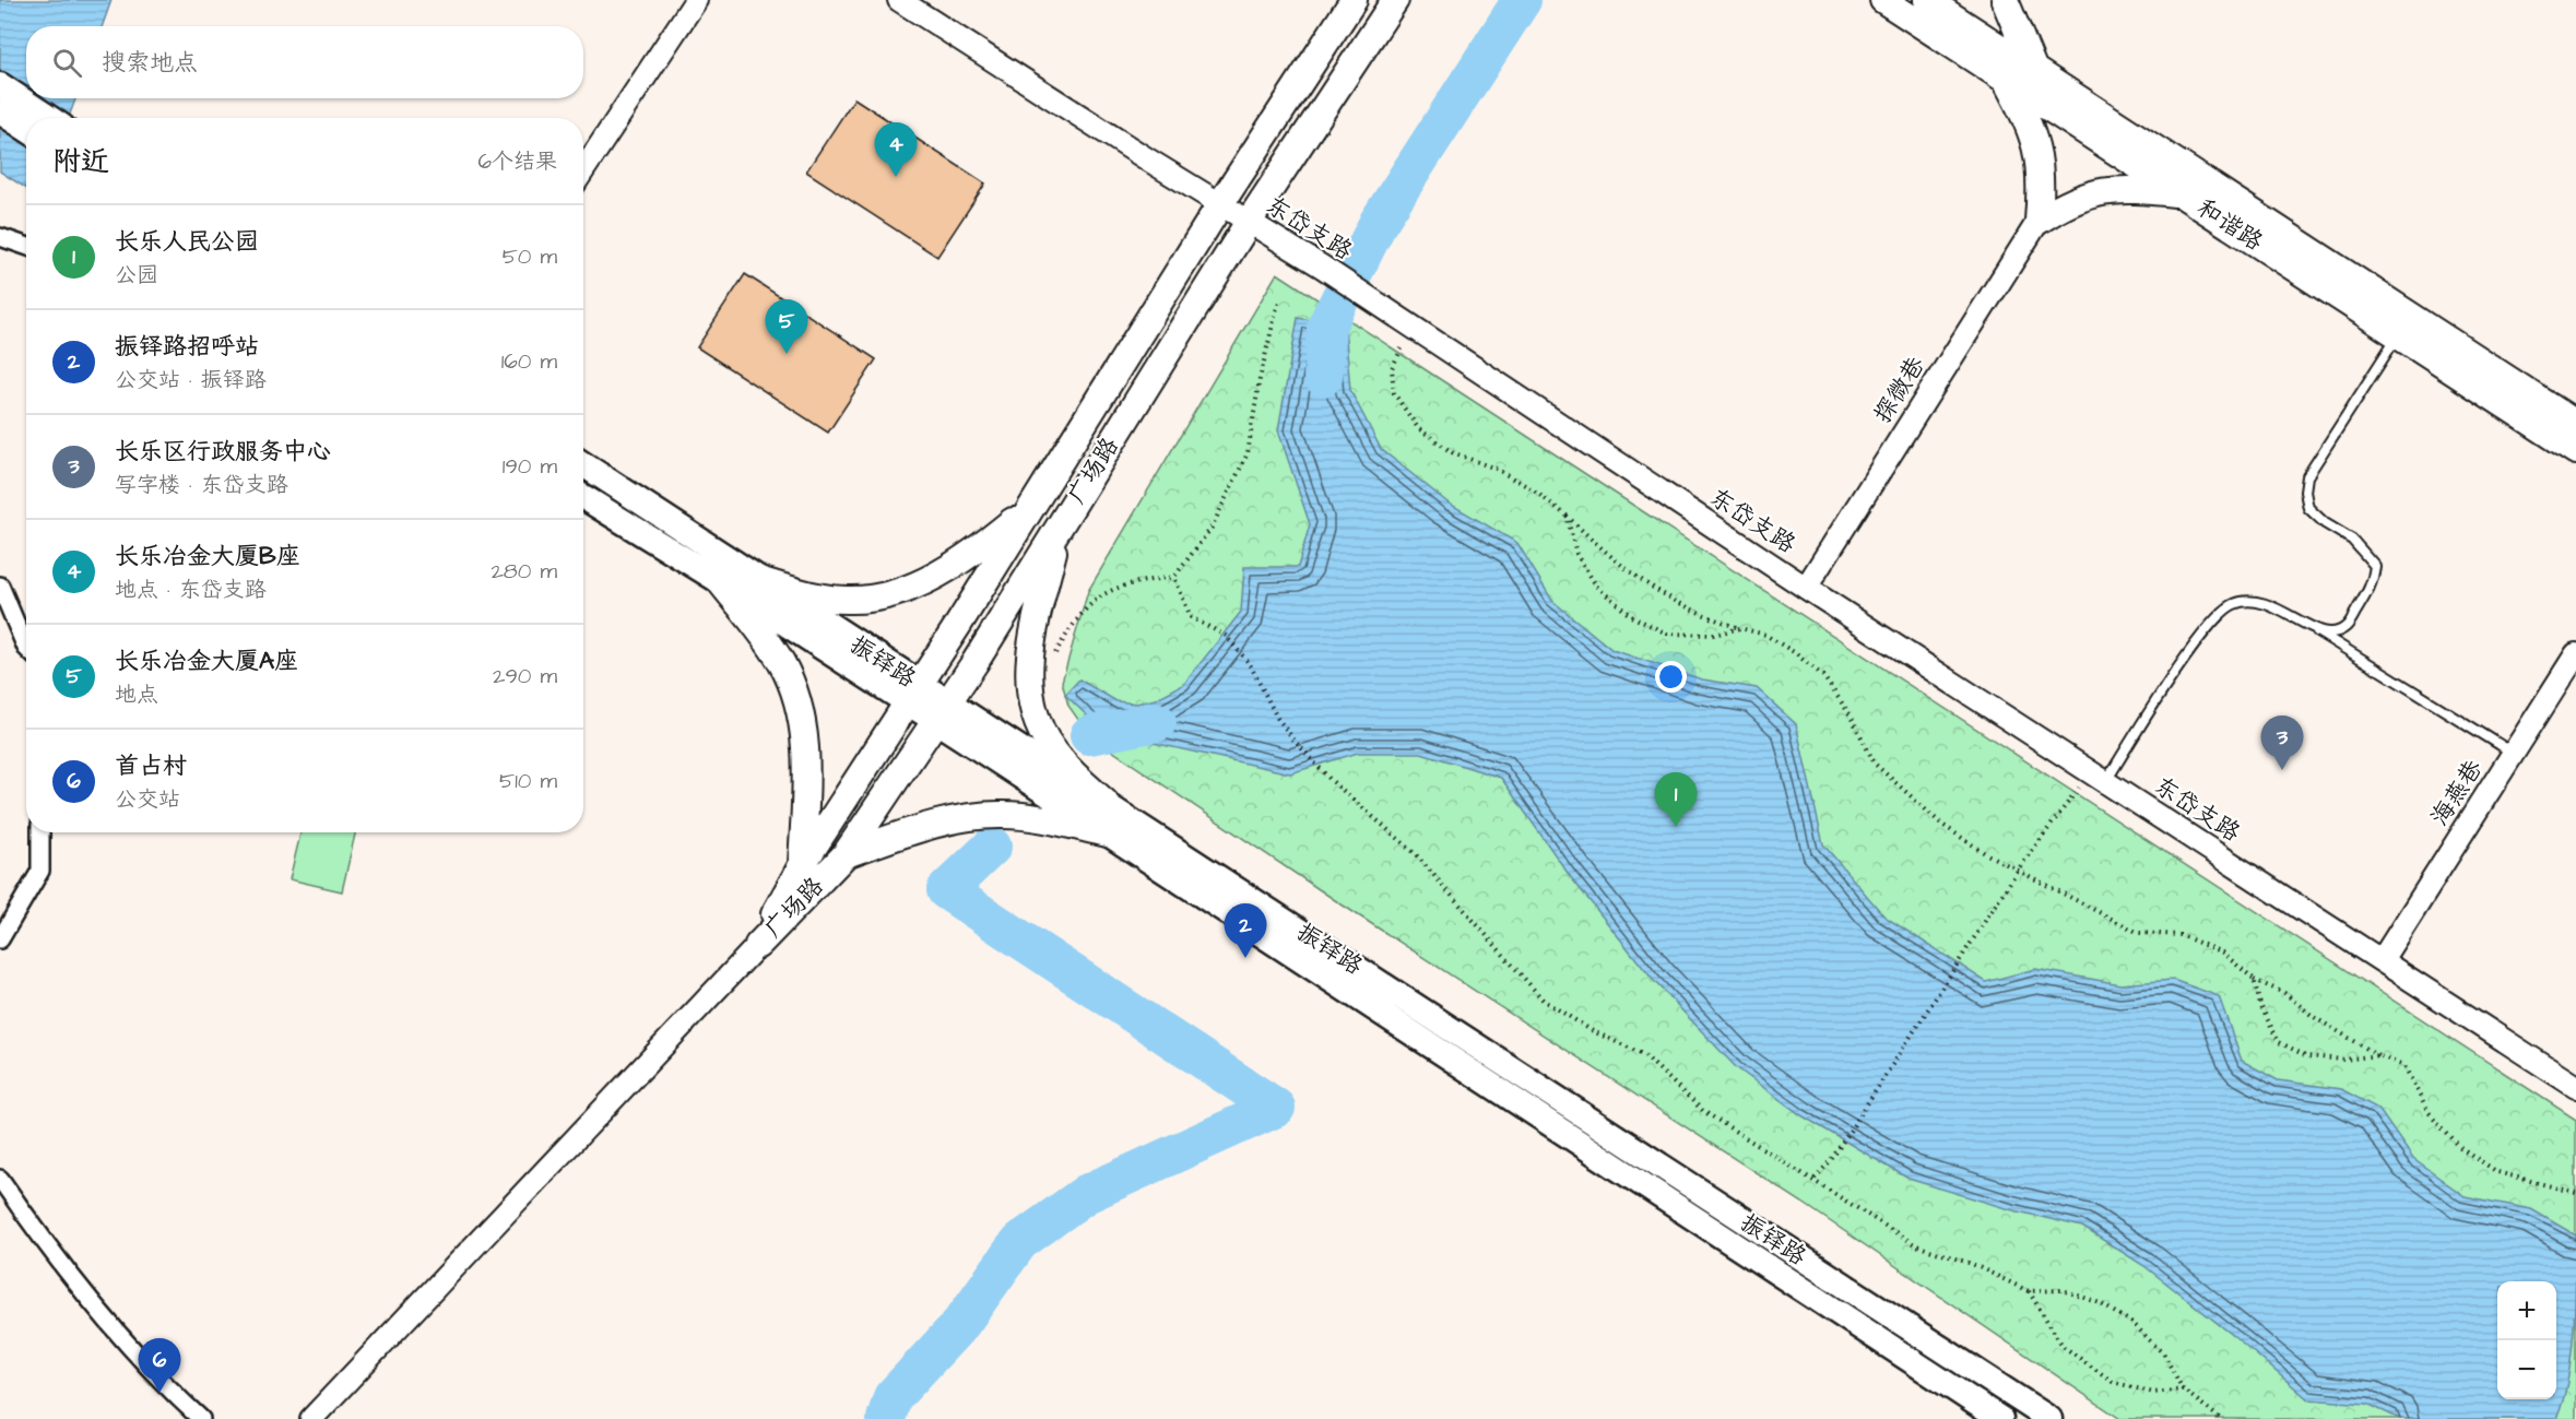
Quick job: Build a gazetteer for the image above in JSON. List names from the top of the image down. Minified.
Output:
{"streets":{"main road":["和谐路","广场路","振铎路"],"street":["东岱支路","探微巷","海燕巷"]},"crossings":[["东岱支路","探微巷"],["东岱支路","广场路"],["东岱支路","海燕巷"],["广场路","振铎路"]],"page":{"search":"搜索地点","heading":["附近","6个结果"],"pins":["4","5","3","1","2","6"],"list":[{"mark":"1","name":"长乐人民公园","note":"公园","value":"50 m"},{"mark":"2","name":"振铎路招呼站","note":"公交站 · 振铎路","value":"160 m"},{"mark":"3","name":"长乐区行政服务中心","note":"写字楼 · 东岱支路","value":"190 m"},{"mark":"4","name":"长乐冶金大厦B座","note":"地点 · 东岱支路","value":"280 m"},{"mark":"5","name":"长乐冶金大厦A座","note":"地点","value":"290 m"},{"mark":"6","name":"首占村","note":"公交站","value":"510 m"}],"map_buttons":["+","−"]}}
